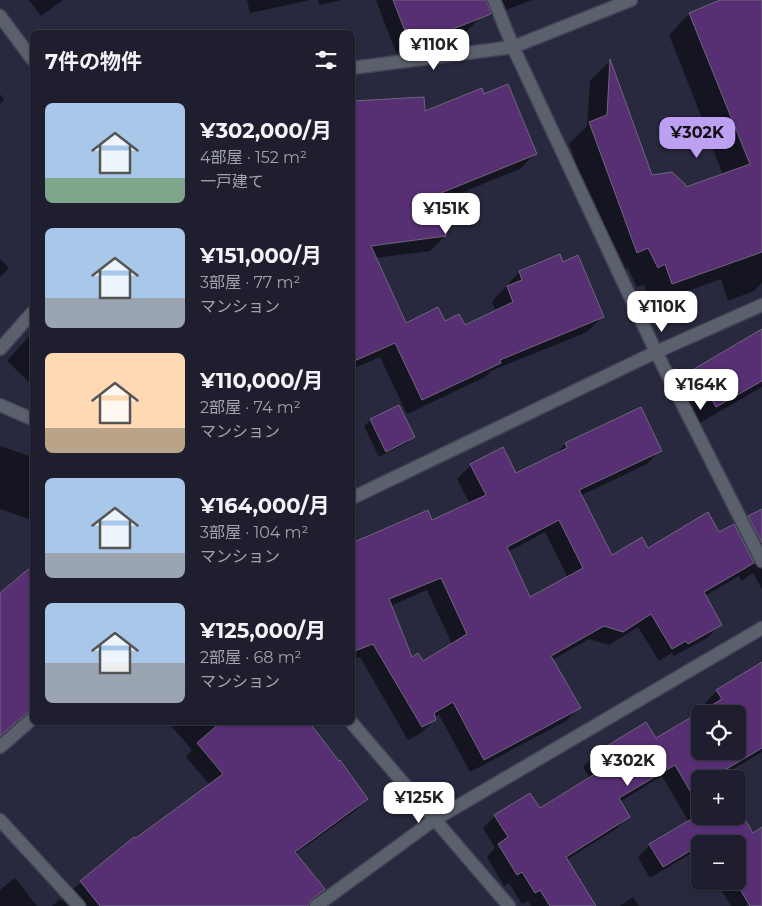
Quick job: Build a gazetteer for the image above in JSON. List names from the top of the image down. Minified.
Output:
{"page":{"price":["¥110K","¥302K","¥151K","¥110K","¥164K","¥302K","¥125K"],"heading":"7件の物件","list":[{"name":"¥302,000/月","note":"4部屋 · 152 m² · 一戸建て"},{"name":"¥151,000/月","note":"3部屋 · 77 m² · マンション"},{"name":"¥110,000/月","note":"2部屋 · 74 m² · マンション"},{"name":"¥164,000/月","note":"3部屋 · 104 m² · マンション"},{"name":"¥125,000/月","note":"2部屋 · 68 m² · マンション"}],"map_buttons":["+","−"]}}
